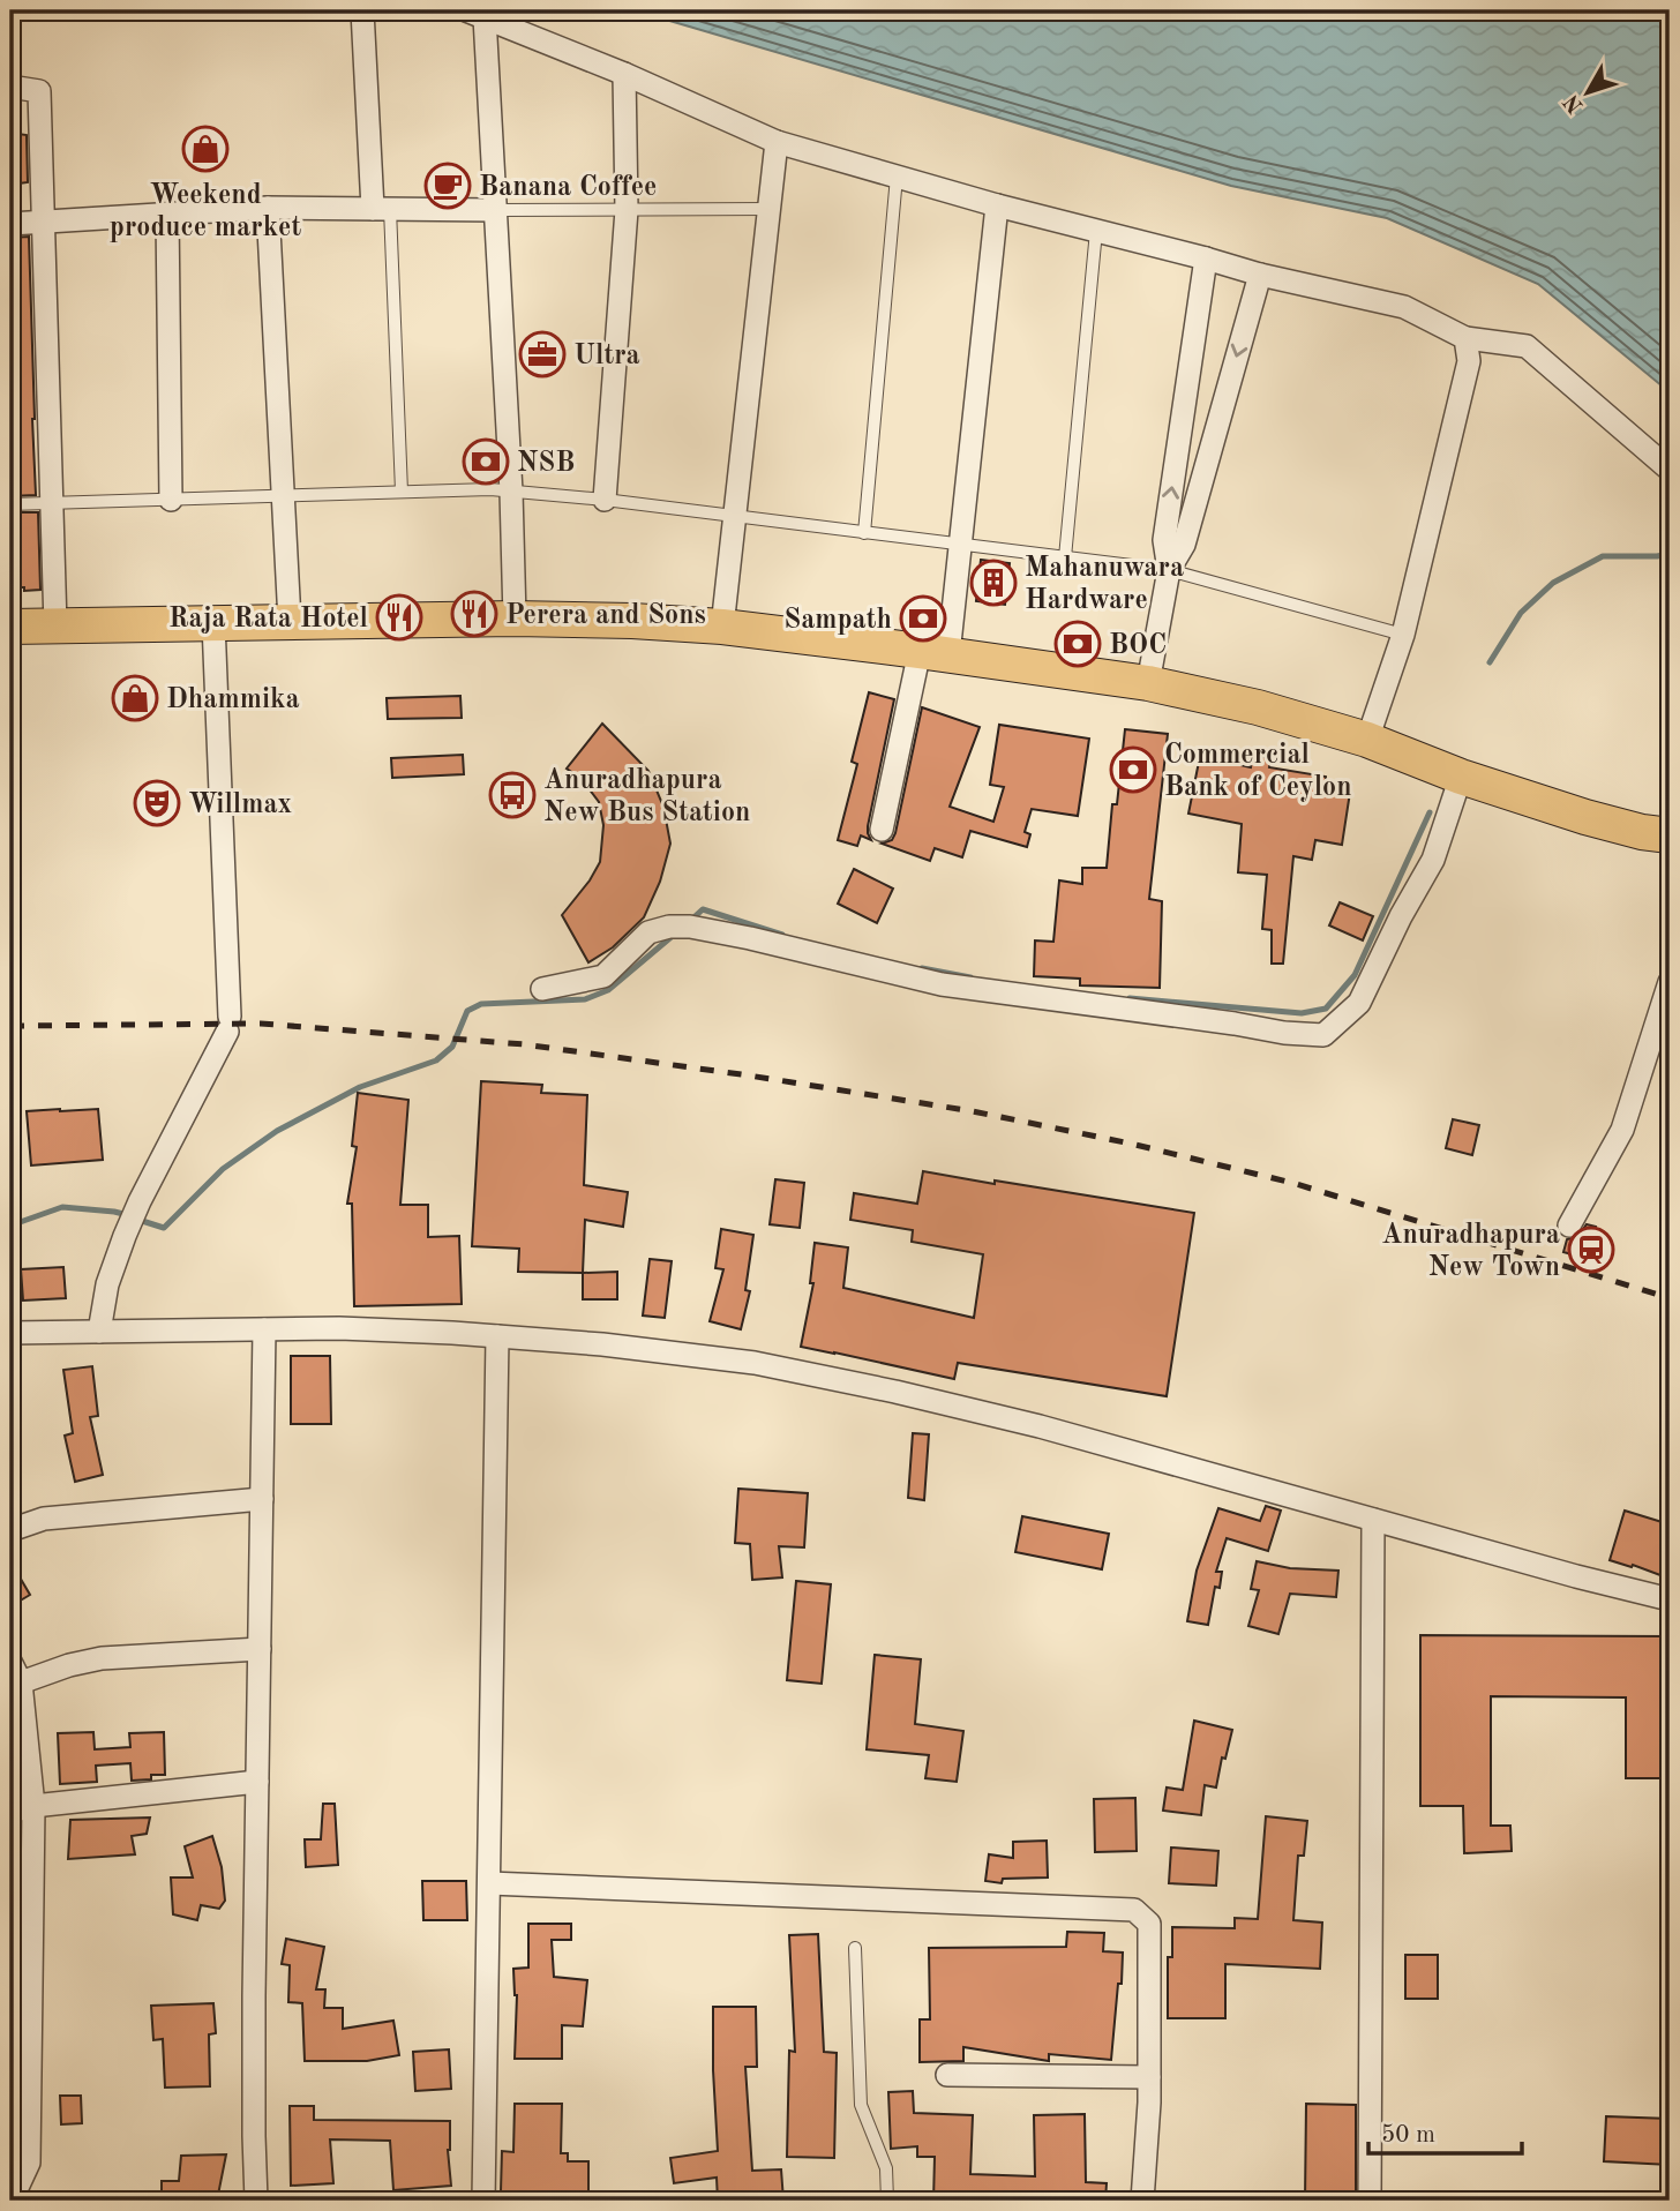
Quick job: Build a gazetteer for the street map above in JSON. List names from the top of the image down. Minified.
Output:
{"places":{"shop":["Weekend produce market","Dhammika"],"cafe":["Banana Coffee"],"office":["Ultra"],"bank":["NSB","Sampath","BOC","Commercial Bank of Ceylon"],"building":["Mahanuwara Hardware"],"restaurant":["Perera and Sons","Raja Rata Hotel"],"bus stop":["Anuradhapura New Bus Station"],"theatre":["Willmax"],"station":["Anuradhapura New Town"]},"scale_bar":"50 m","north":"bottom left"}
